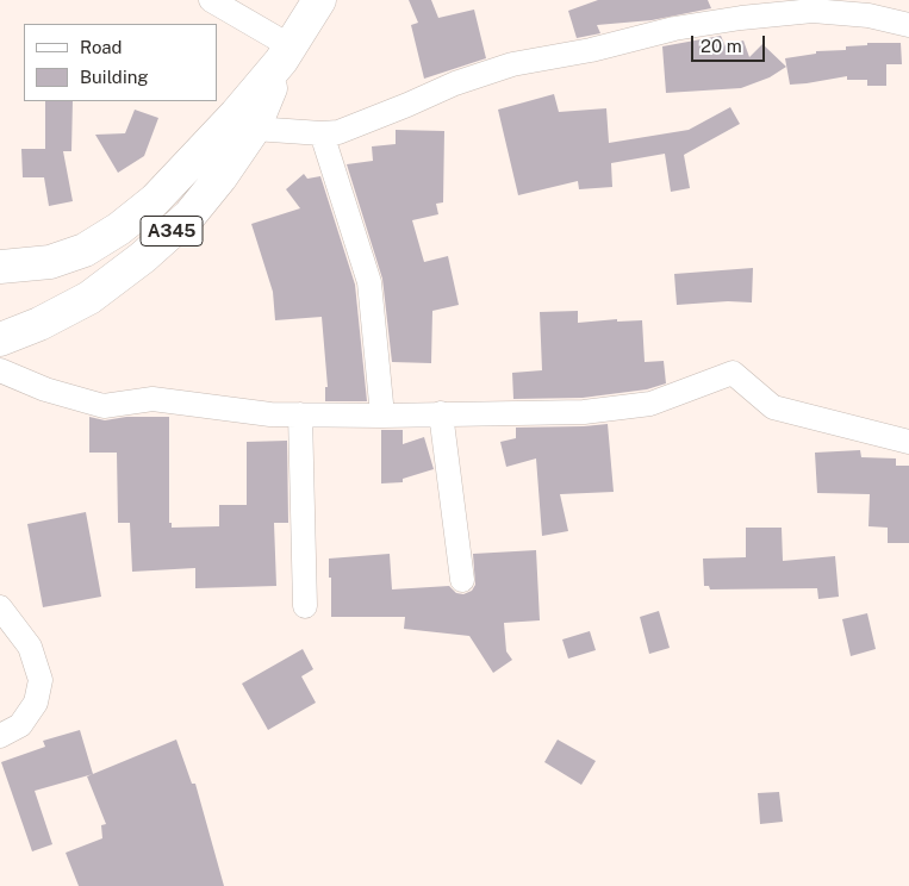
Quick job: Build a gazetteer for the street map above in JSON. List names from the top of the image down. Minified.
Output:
{"streets":{"highway":["A345"]},"legend":["Road","Building"],"scale_bar":"20 m"}
